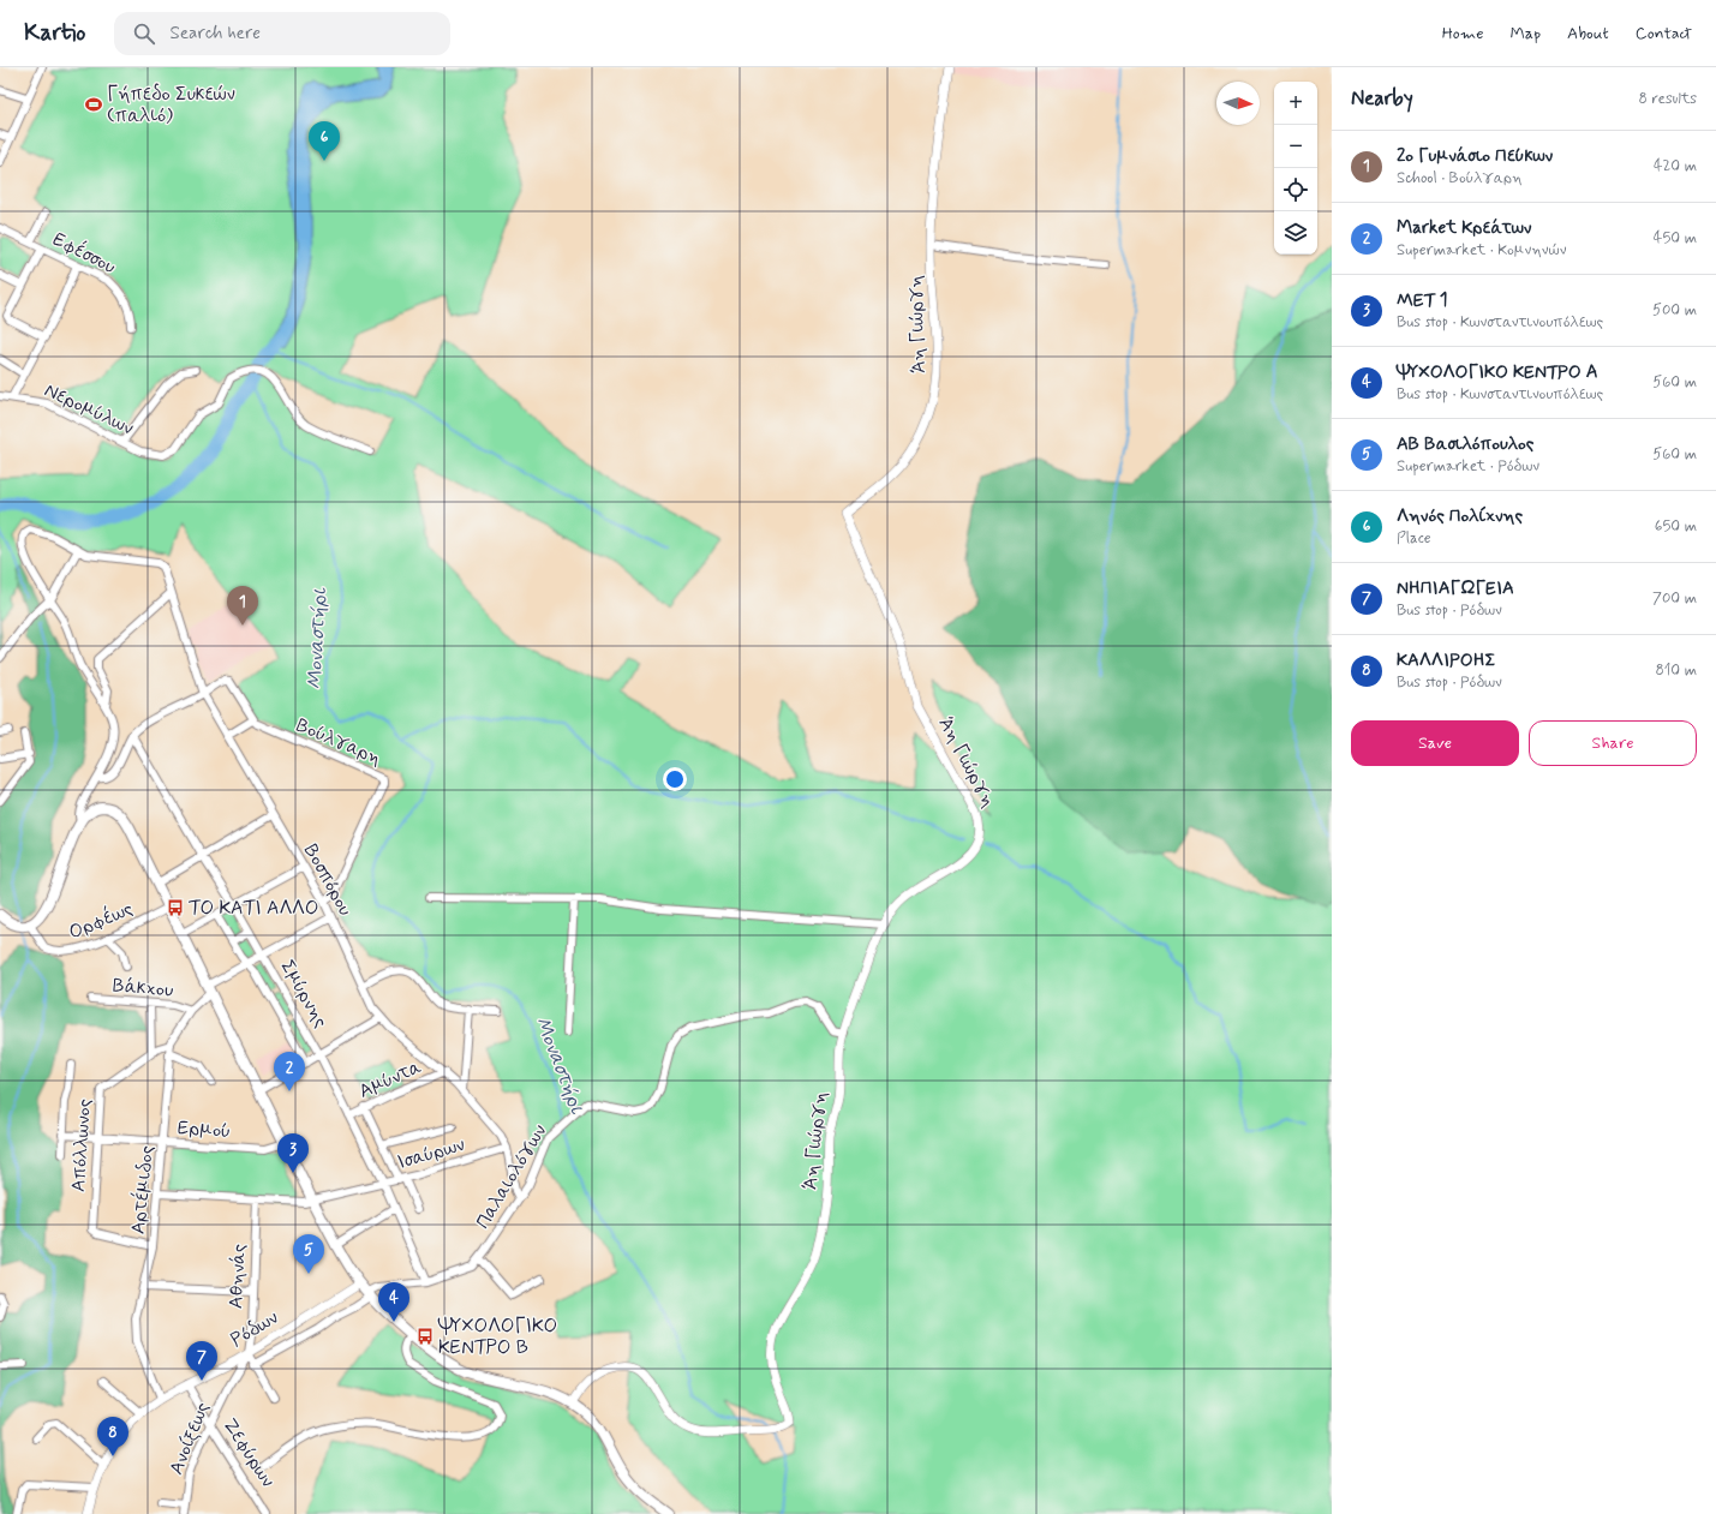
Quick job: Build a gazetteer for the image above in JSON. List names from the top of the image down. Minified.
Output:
{"streets":{"street":["Εφέσσου","Άη Γιώργη","Νερομύλων","Βούλγαρη","Βοσπόρου","Ορφέως","Βάκχου","Σμύρνης","Αμύντα","Ερμού","Απόλλωνος","Ισαύρων","Παλαιολόγων","Αρτέμιδος","Αθηνάς","Ρόδων","Ανοίξεως","Ζεφύρων"]},"crossings":[["Άη Γιώργη","Παλαιολόγων"],["Βούλγαρη","Βοσπόρου"],["Βοσπόρου","Αμύντα"],["Βοσπόρου","Ισαύρων"],["Βοσπόρου","Αρτέμιδος"],["Βάκχου","Αρτέμιδος"],["Σμύρνης","Αμύντα"],["Σμύρνης","Ισαύρων"],["Σμύρνης","Παλαιολόγων"],["Σμύρνης","Αρτέμιδος"],["Ερμού","Απόλλωνος"],["Ερμού","Αρτέμιδος"],["Απόλλωνος","Αρτέμιδος"],["Ισαύρων","Αρτέμιδος"],["Ισαύρων","Αθηνάς"],["Αρτέμιδος","Ρόδων"],["Αθηνάς","Ρόδων"],["Αθηνάς","Ανοίξεως"],["Ρόδων","Ανοίξεως"],["Ρόδων","Ζεφύρων"],["Ανοίξεως","Ζεφύρων"]],"water":["Μοναστήρι"],"places":{"sports":["Γήπεδο Συκεών (παλιό)"],"bus stop":["ΤΟ ΚΑΤΙ ΑΛΛΟ","ΨΥΧΟΛΟΓΙΚΟ ΚΕΝΤΡΟ B"]},"north":"right","page":{"header":"Kartio","search":"Search here","nav":["Home","Map","About","Contact"],"heading":["Nearby","8 results"],"map_buttons":["+","−"],"pins":["6","1","2","3","5","4","7","8"],"list":[{"mark":"1","name":"2ο Γυμνάσιο Πεύκων","note":"School · Βούλγαρη","value":"420 m"},{"mark":"2","name":"Market Κρεάτων","note":"Supermarket · Κομνηνών","value":"450 m"},{"mark":"3","name":"ΜΕΤ 1","note":"Bus stop · Κωνσταντινουπόλεως","value":"500 m"},{"mark":"4","name":"ΨΥΧΟΛΟΓΙΚΟ ΚΕΝΤΡΟ A","note":"Bus stop · Κωνσταντινουπόλεως","value":"560 m"},{"mark":"5","name":"ΑΒ Βασιλόπουλος","note":"Supermarket · Ρόδων","value":"560 m"},{"mark":"6","name":"Ληνός Πολίχνης","note":"Place","value":"650 m"},{"mark":"7","name":"ΝΗΠΙΑΓΩΓΕΙΑ","note":"Bus stop · Ρόδων","value":"700 m"},{"mark":"8","name":"ΚΑΛΛΙΡΟΗΣ","note":"Bus stop · Ρόδων","value":"810 m"}],"buttons":["Save","Share"]}}
